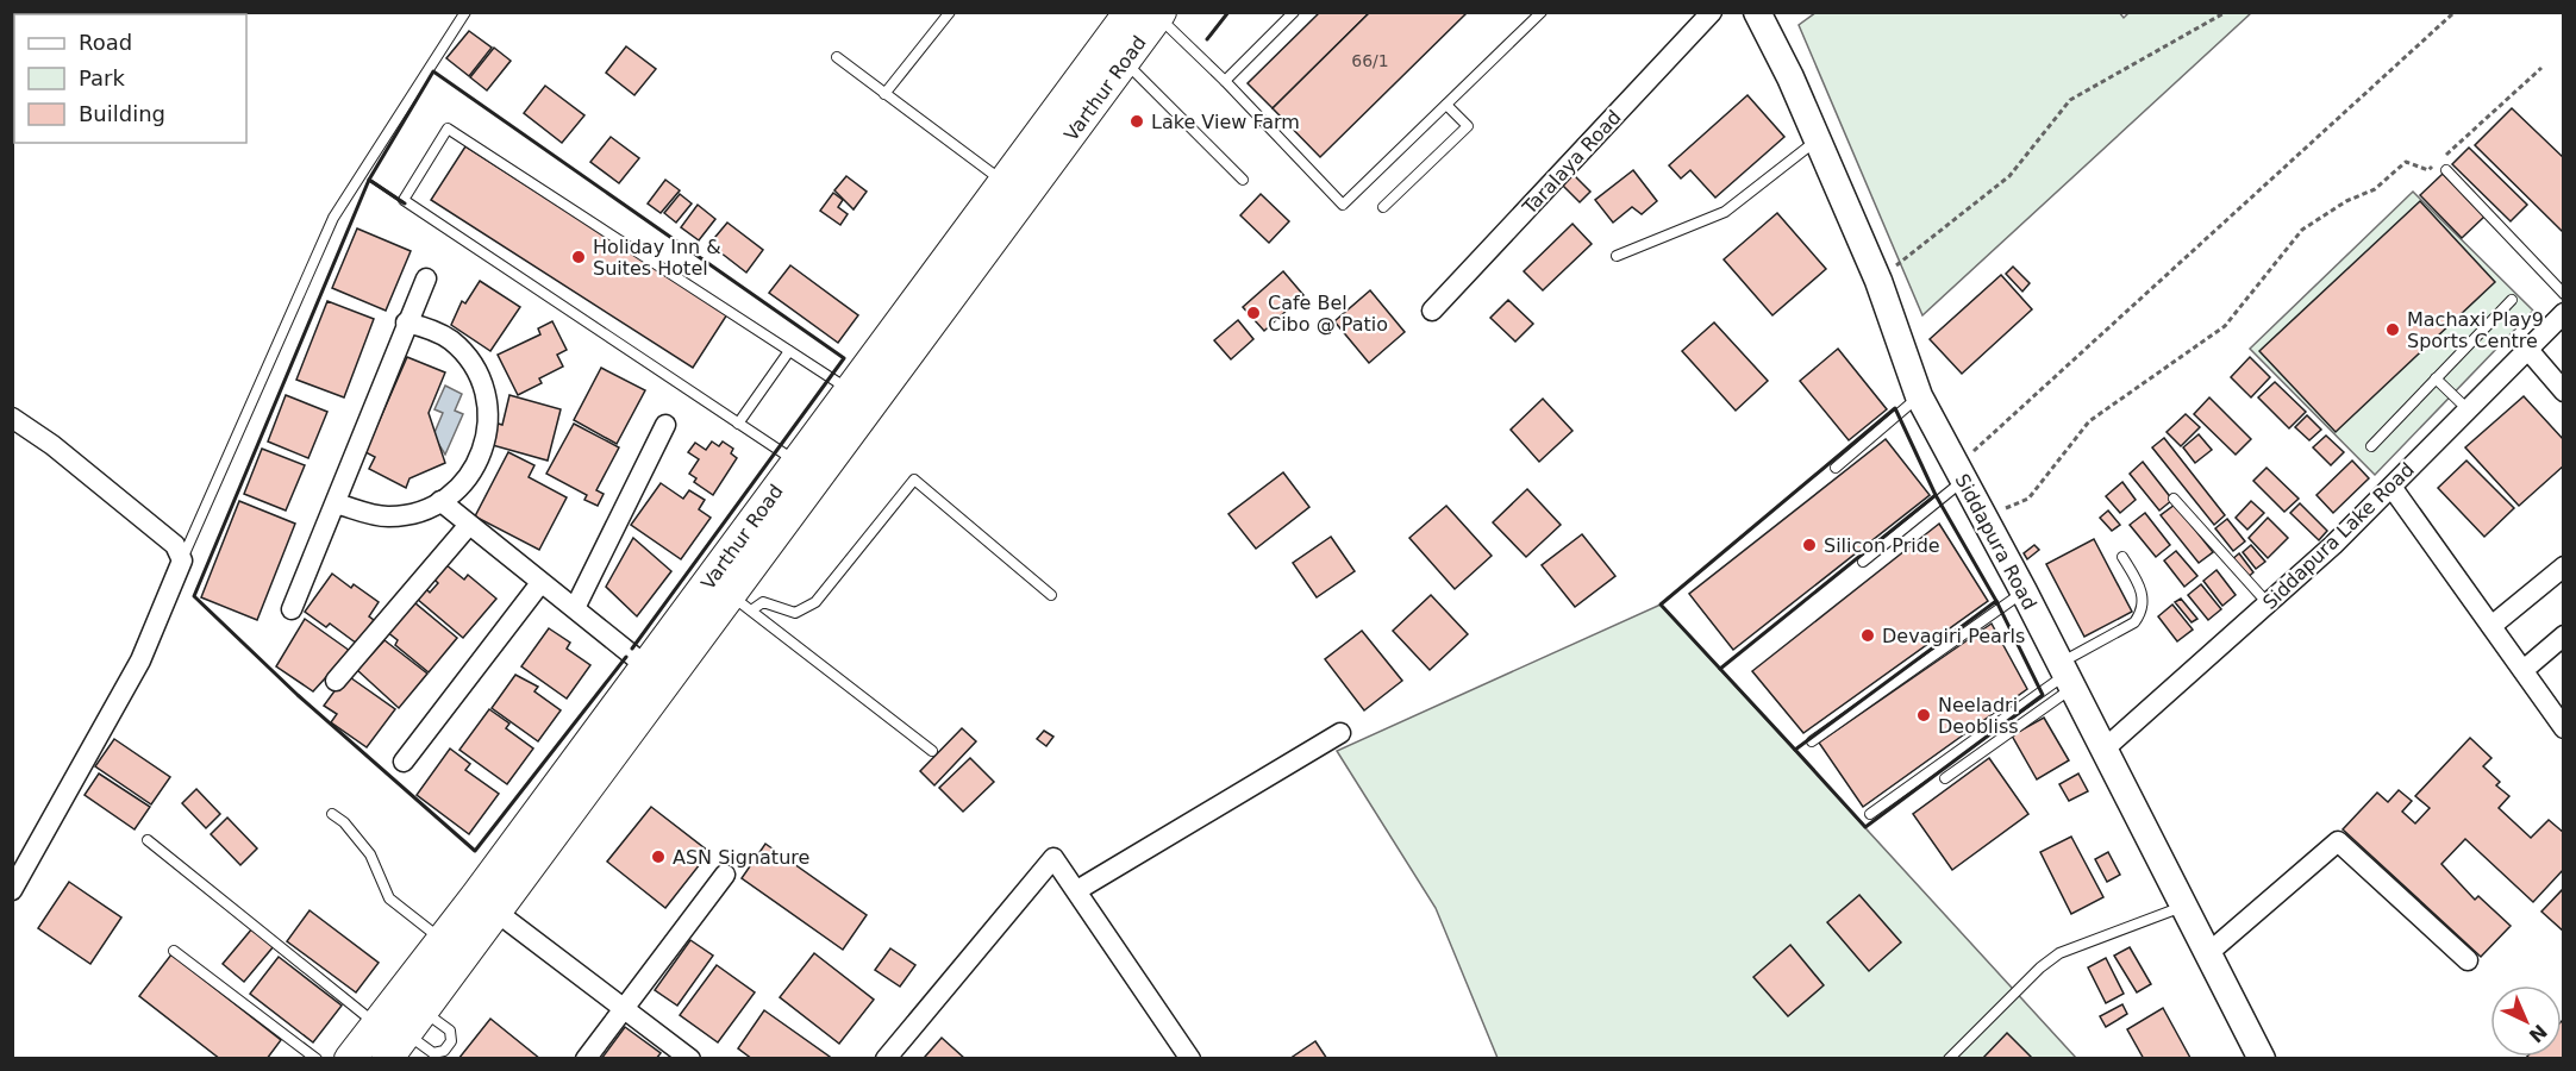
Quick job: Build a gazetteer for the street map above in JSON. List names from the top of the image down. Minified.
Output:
{"streets":{"main road":["Varthur Road"],"street":["Taralaya Road","Siddapura Lake Road","Siddapura Road"]},"crossings":[["Siddapura Lake Road","Siddapura Road"]],"places":["Lake View Farm","Holiday Inn & Suites Hotel","Cafe Bel Cibo @ Patio","Machaxi Play9 Sports Centre","Silicon Pride","Devagiri Pearls","Neeladri Deobliss","ASN Signature"],"house_numbers":["66/1"],"legend":["Road","Park","Building"],"north":"bottom right"}
